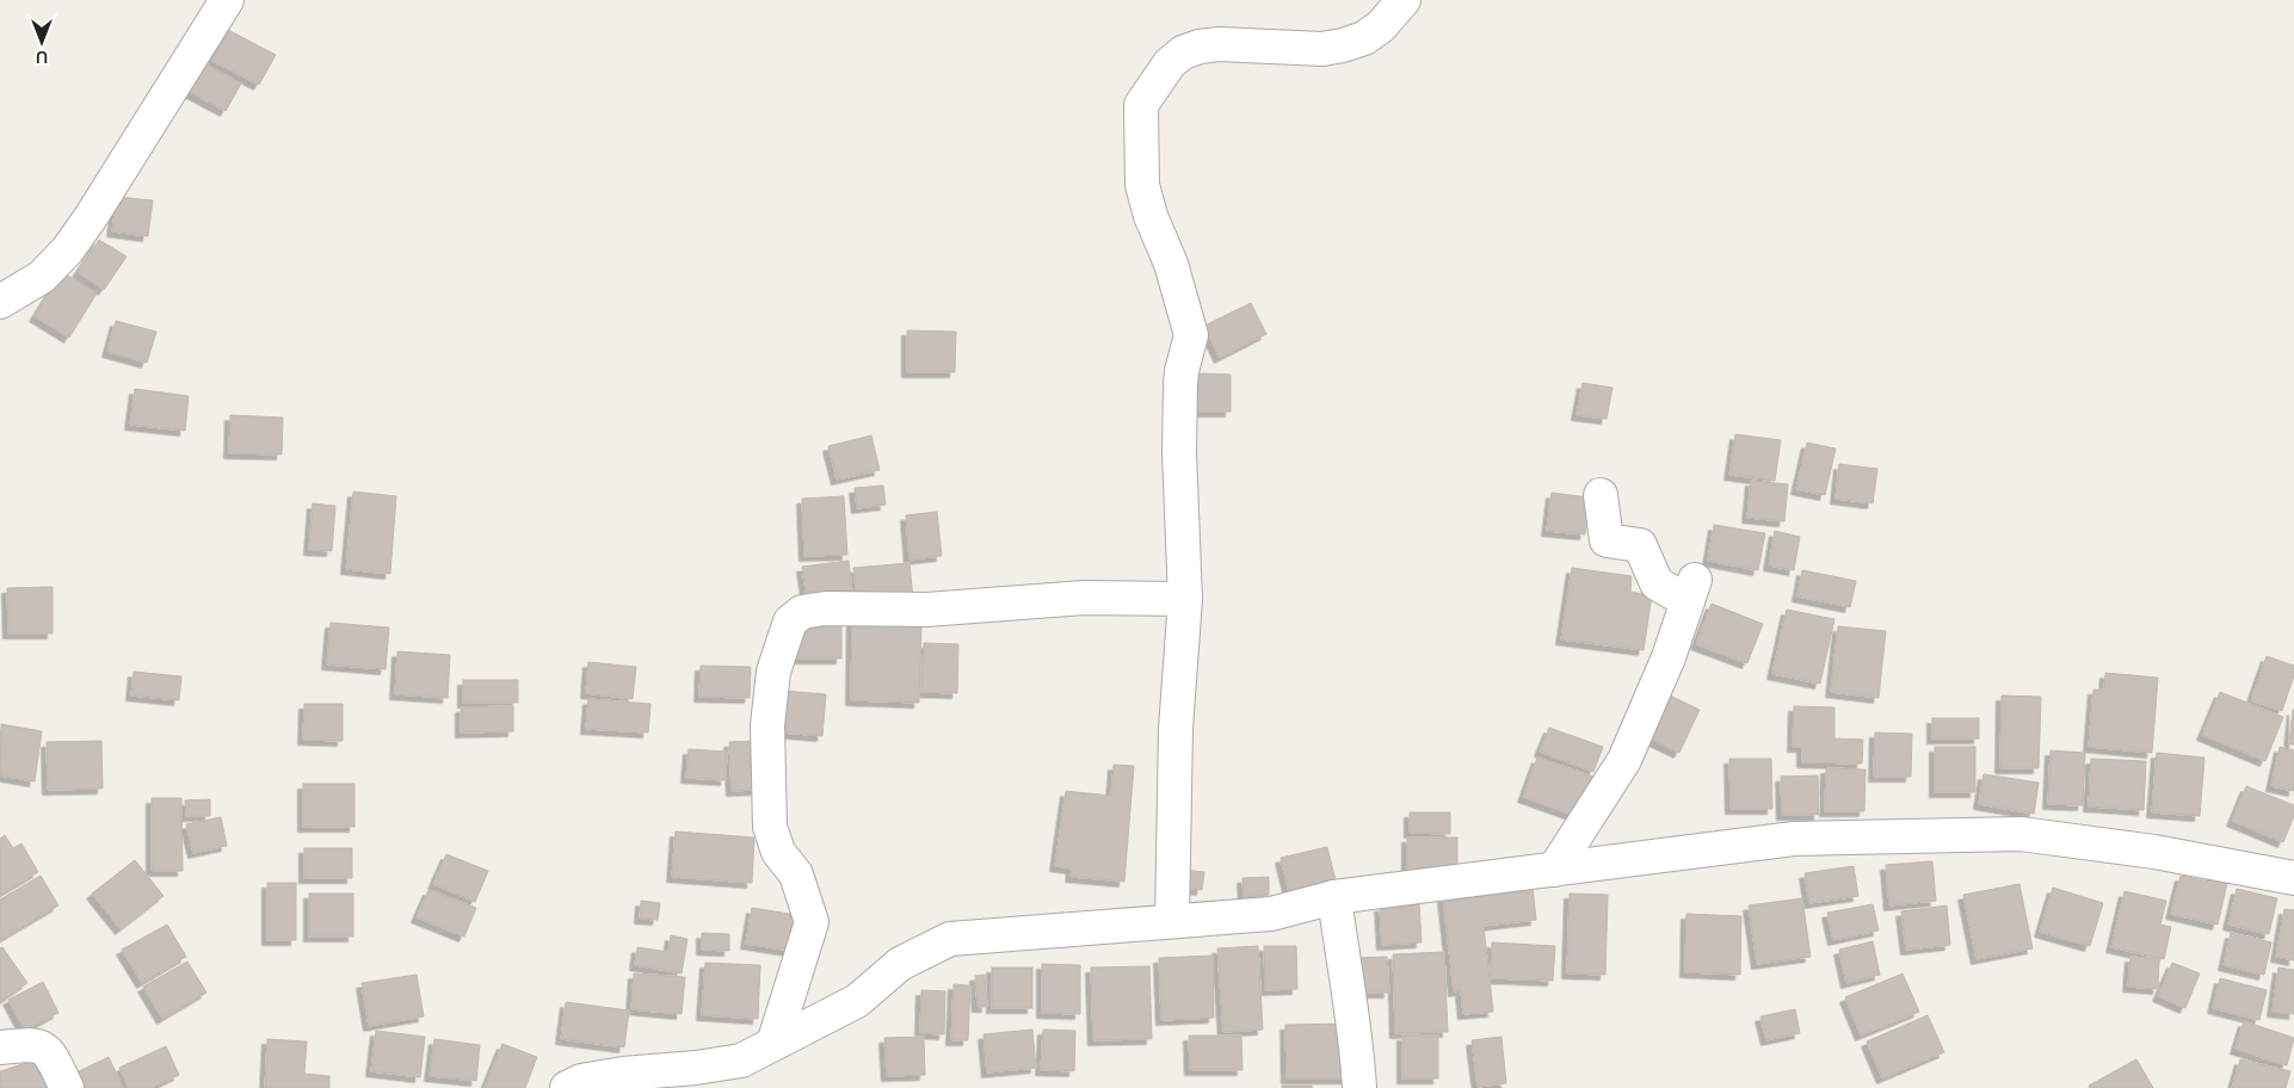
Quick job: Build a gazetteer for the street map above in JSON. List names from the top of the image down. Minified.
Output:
{"north":"bottom"}
